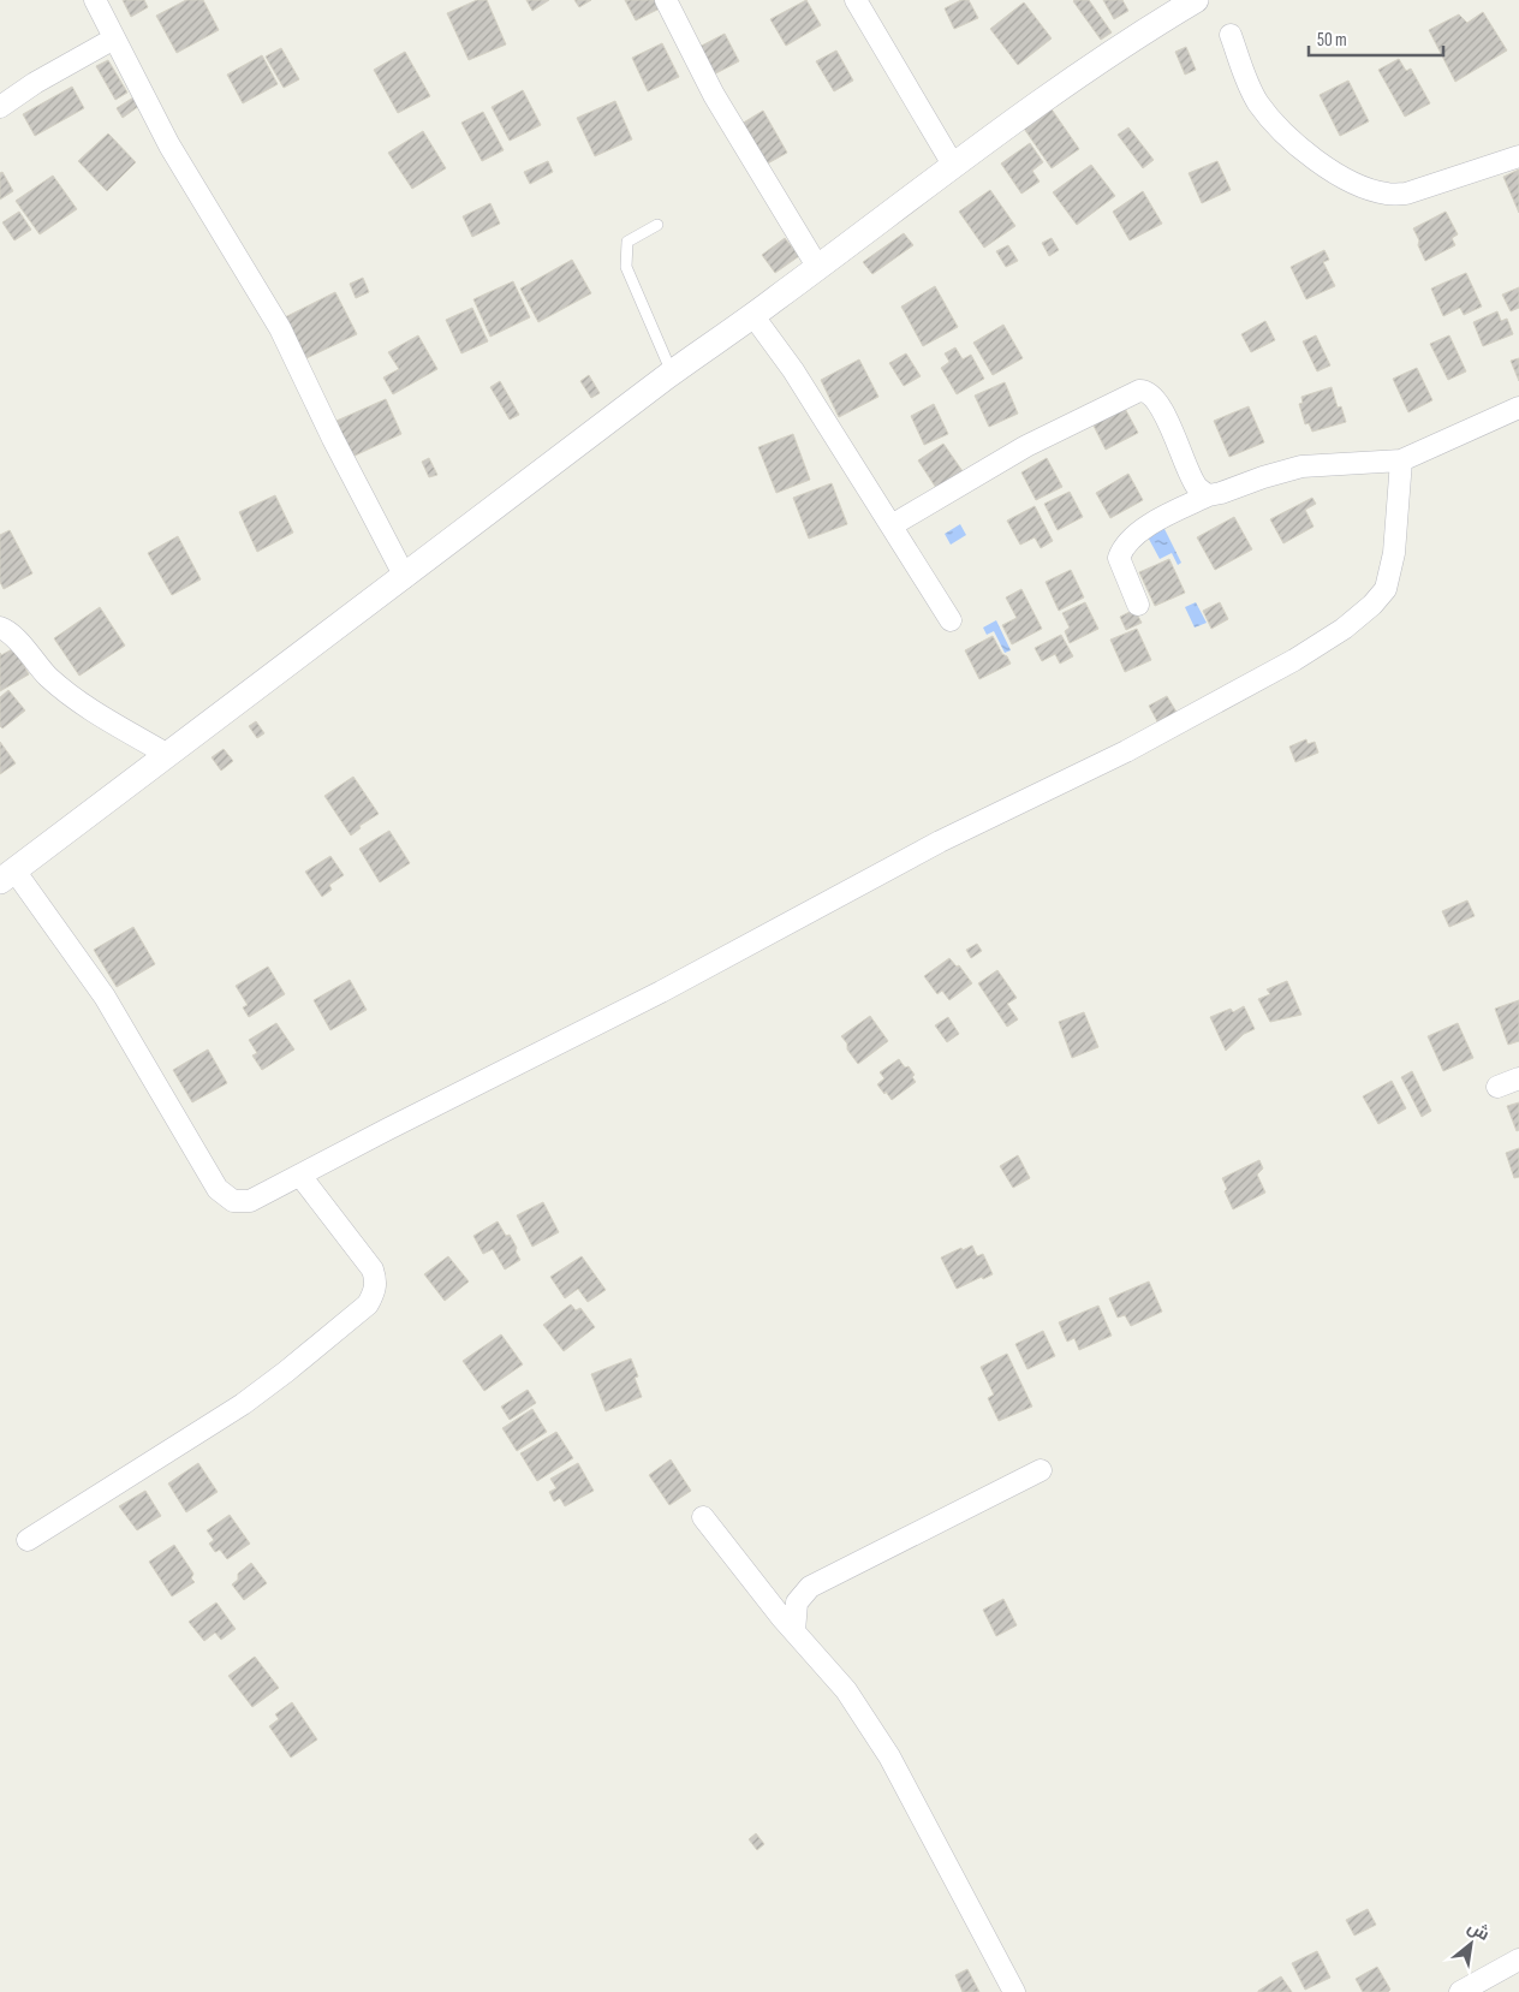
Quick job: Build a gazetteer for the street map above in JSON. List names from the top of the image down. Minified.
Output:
{"scale_bar":"50 m","north":"top right"}
